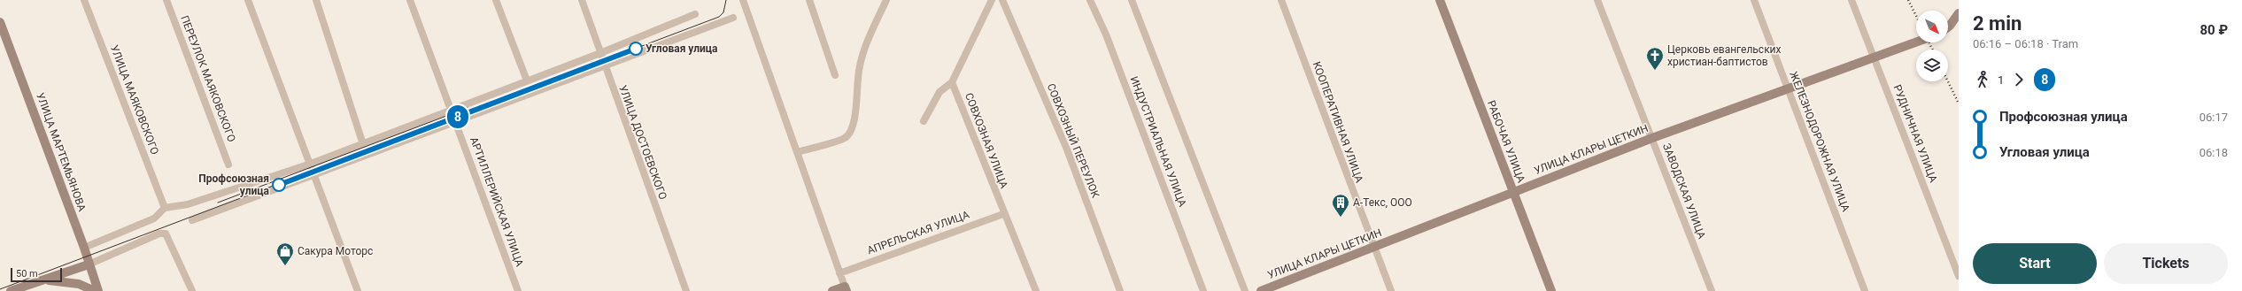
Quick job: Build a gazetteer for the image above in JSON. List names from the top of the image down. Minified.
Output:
{"streets":{"street":["ПЕРЕУЛОК МАЯКОВСКОГО","УЛИЦА МАЯКОВСКОГО","КООПЕРАТИВНАЯ УЛИЦА","РУДНИЧНАЯ УЛИЦА","СОВХОЗНАЯ УЛИЦА","СОВХОЗНЫЙ ПЕРЕУЛОК","ИНДУСТРИАЛЬНАЯ УЛИЦА","РАБОЧАЯ УЛИЦА","ЖЕЛЕЗНОДОРОЖНАЯ УЛИЦА","УЛИЦА ДОСТОЕВСКОГО","УЛИЦА КЛАРЫ ЦЕТКИН","УЛИЦА МАРТЕМЬЯНОВА","ЗАВОДСКАЯ УЛИЦА","АРТИЛЛЕРИЙСКАЯ УЛИЦА","АПРЕЛЬСКАЯ УЛИЦА"]},"crossings":[["КООПЕРАТИВНАЯ УЛИЦА","УЛИЦА КЛАРЫ ЦЕТКИН"],["РУДНИЧНАЯ УЛИЦА","УЛИЦА КЛАРЫ ЦЕТКИН"],["СОВХОЗНАЯ УЛИЦА","АПРЕЛЬСКАЯ УЛИЦА"],["РАБОЧАЯ УЛИЦА","УЛИЦА КЛАРЫ ЦЕТКИН"],["ЖЕЛЕЗНОДОРОЖНАЯ УЛИЦА","УЛИЦА КЛАРЫ ЦЕТКИН"],["УЛИЦА КЛАРЫ ЦЕТКИН","ЗАВОДСКАЯ УЛИЦА"]],"places":{"other":["Угловая улица","Профсоюзная улица"],"church":["Церковь евангельских христиан-баптистов"],"building":["А-Текс, ООО"],"shop":["Сакура Моторс"]},"lines":["tram line 8"],"scale_bar":"50 m","north":"bottom right","page":{"on_map":"8","heading":["2 min","06:16 – 06:18 · Tram","80 ₽"],"legs":["1","8"],"list":[{"name":"Профсоюзная улица","value":"06:17"},{"name":"Угловая улица","value":"06:18"}],"buttons":["Start","Tickets"],"scale":"50 m"}}
